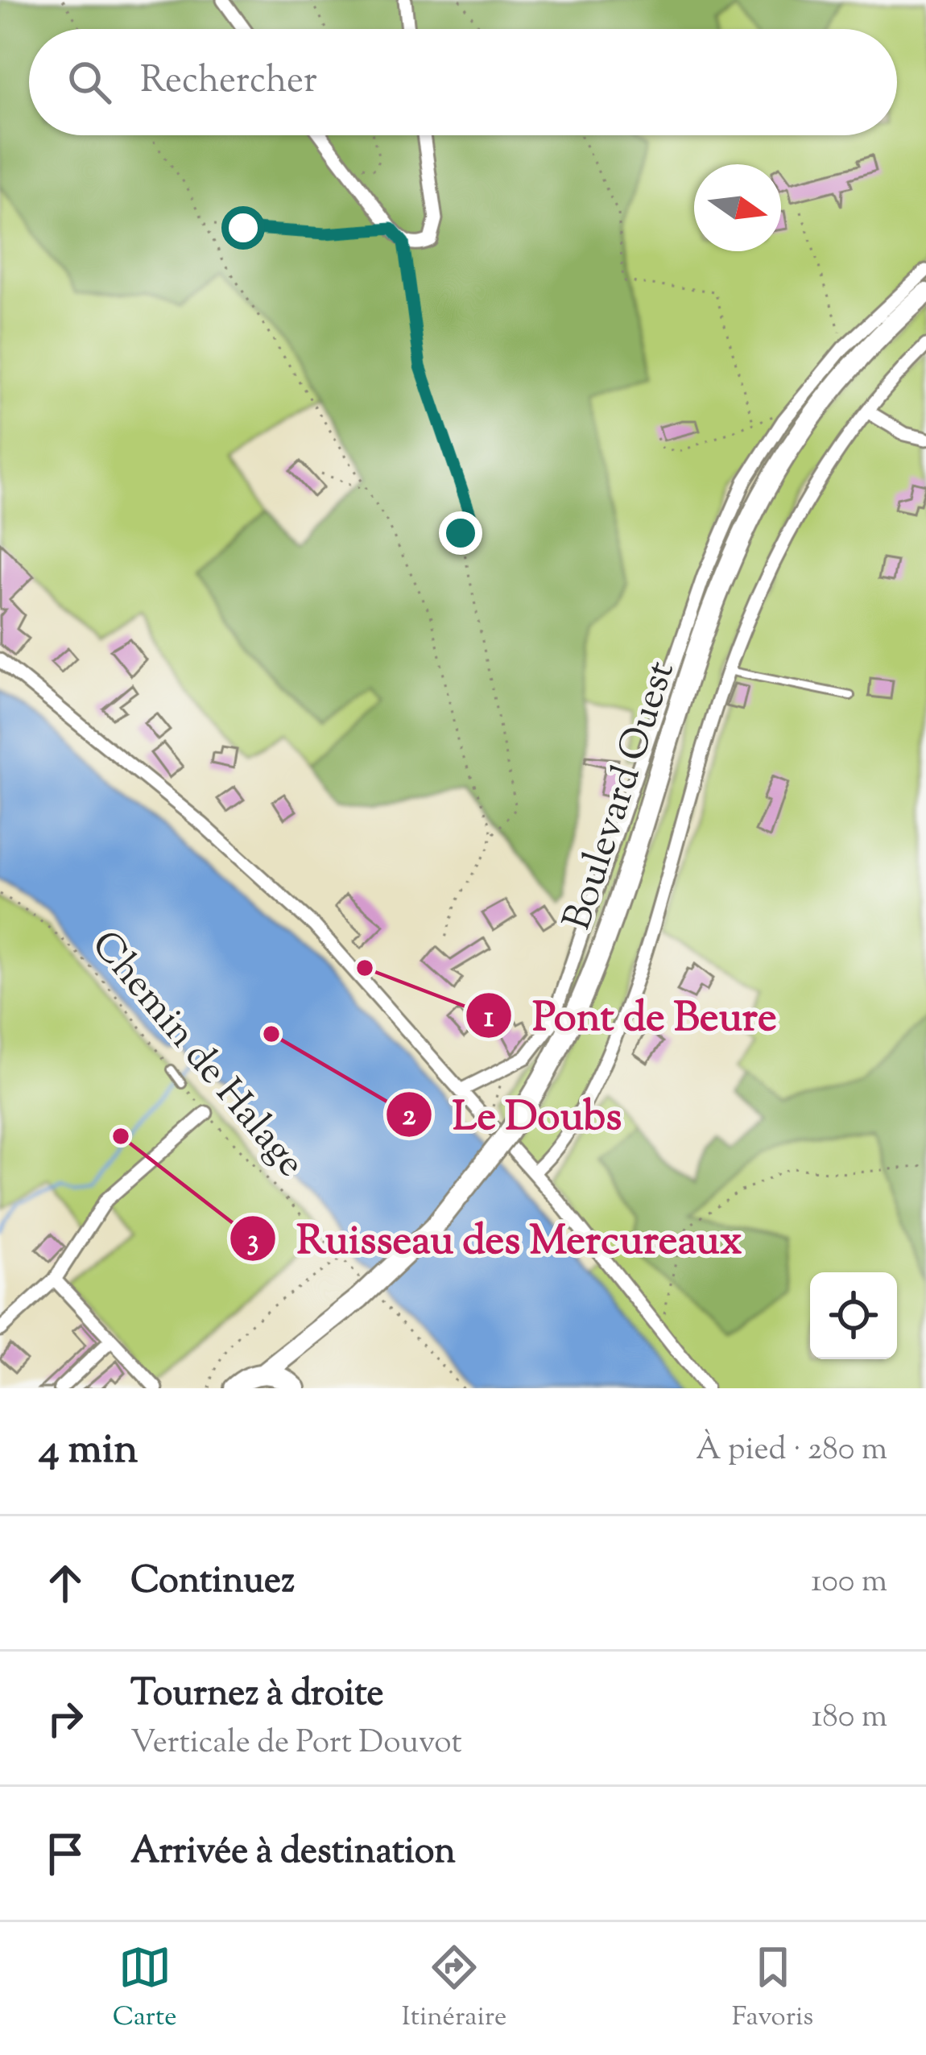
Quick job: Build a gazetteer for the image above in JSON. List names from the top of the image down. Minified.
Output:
{"streets":{"main road":["Boulevard Ouest"],"lane":["Chemin de Halage"]},"crossings":[["Boulevard Ouest","Chemin de Halage"]],"places":["Pont de Beure","Le Doubs","Ruisseau des Mercureaux"],"north":"right","page":{"search":"Rechercher","heading":["4 min","À pied · 280 m"],"list":[["Continuez","100 m"],["Tournez à droite","Verticale de Port Douvot","180 m"],"Arrivée à destination"],"nav":["Carte","Itinéraire","Favoris"]}}
